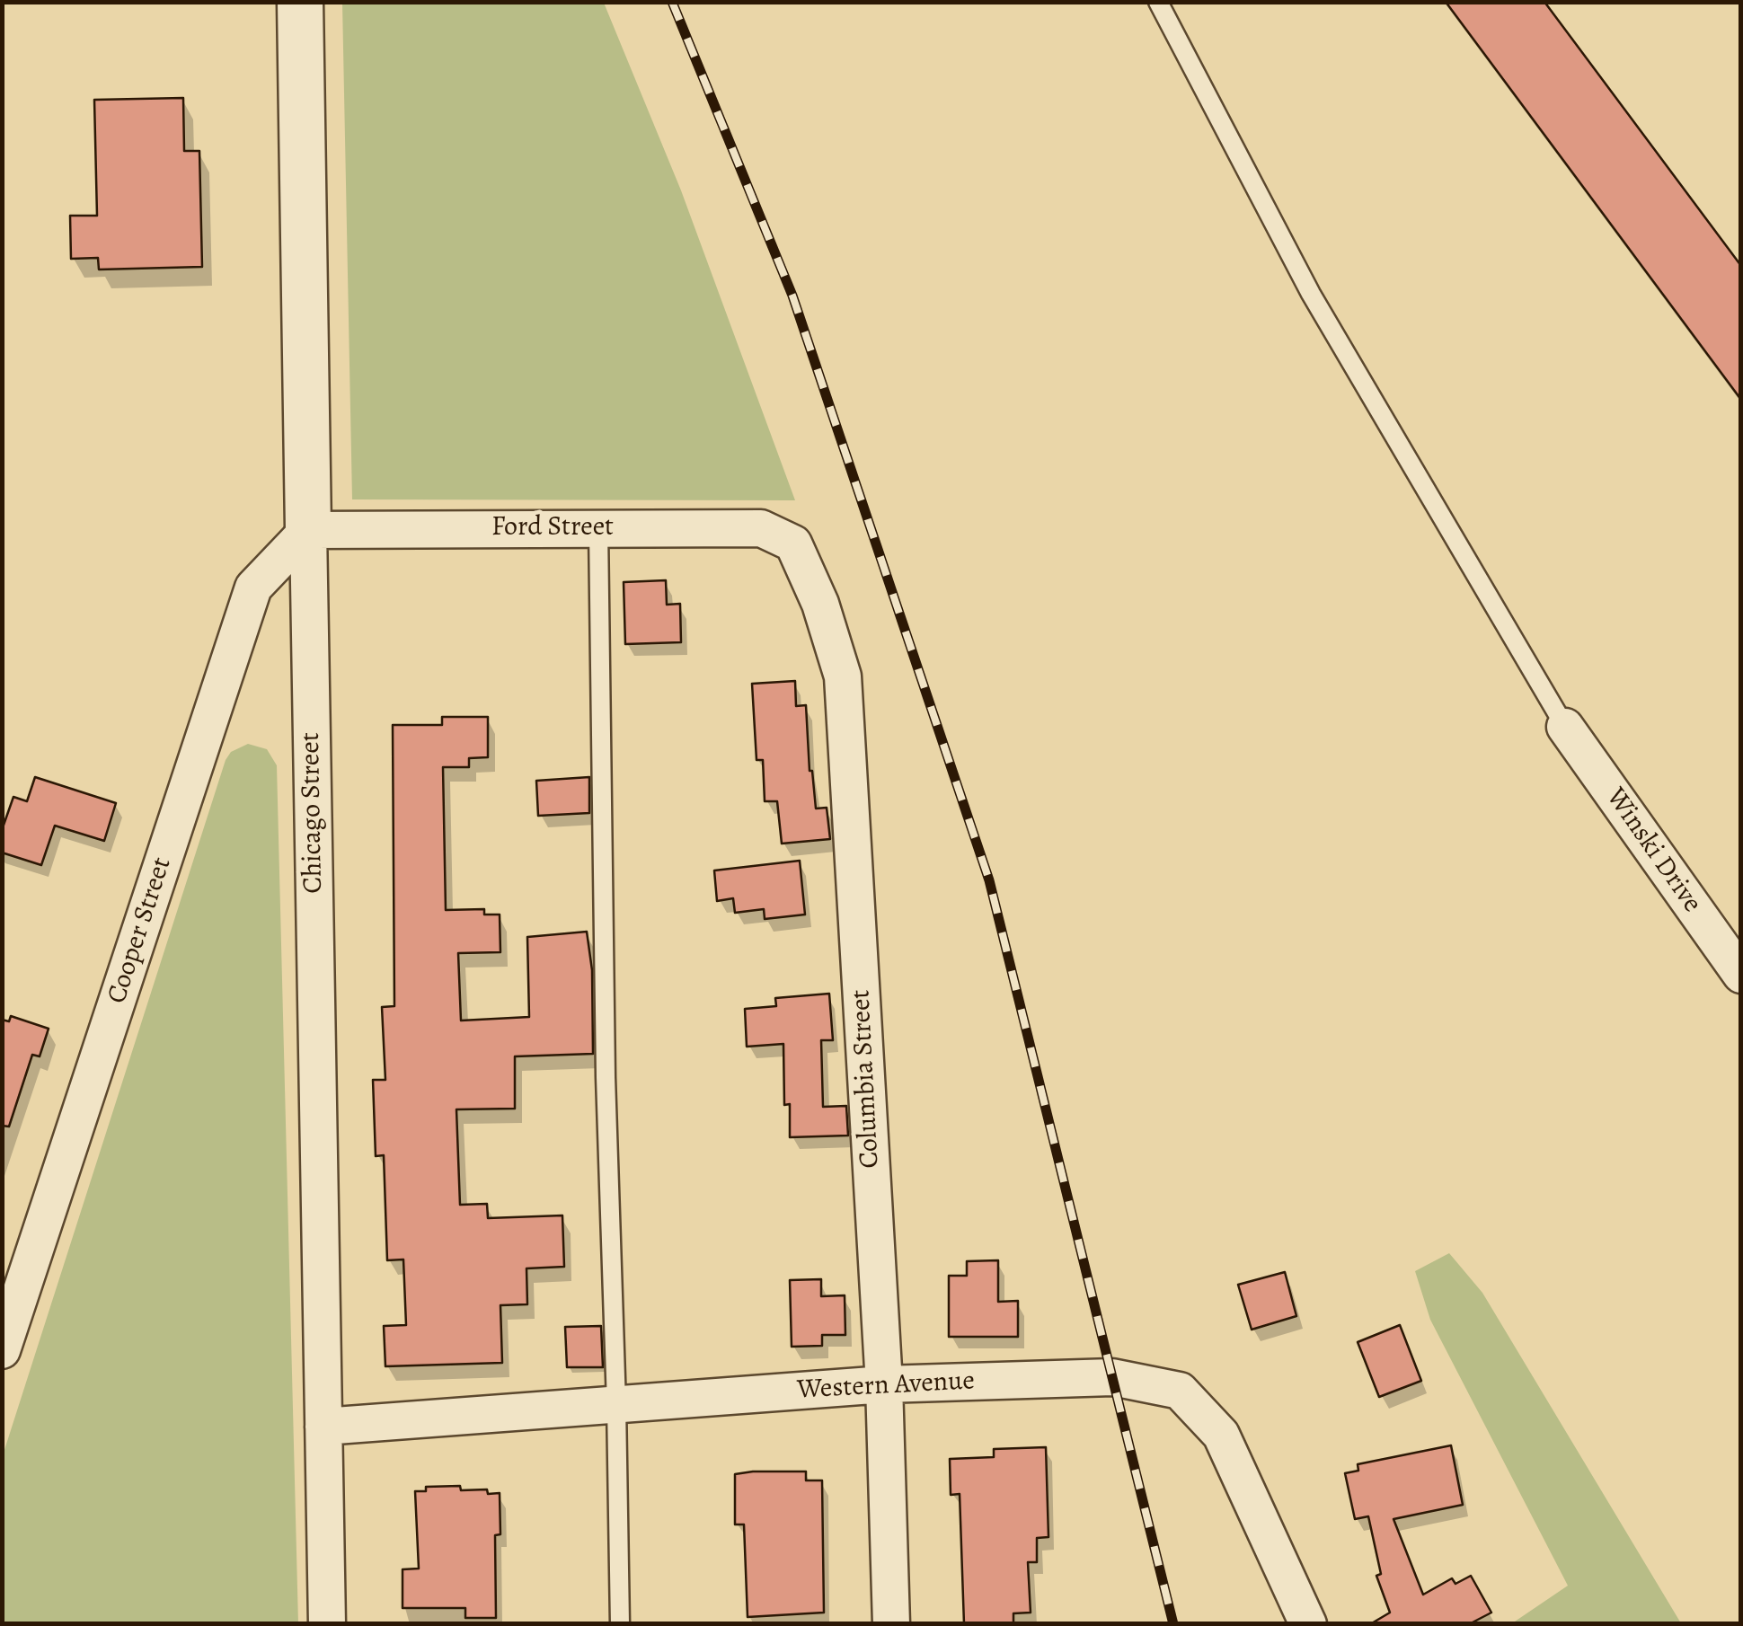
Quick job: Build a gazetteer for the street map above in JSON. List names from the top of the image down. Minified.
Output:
{"streets":{"street":["Ford Street","Chicago Street","Winski Drive","Cooper Street","Columbia Street","Western Avenue"]},"crossings":[["Ford Street","Chicago Street"],["Ford Street","Cooper Street"],["Ford Street","Columbia Street"],["Chicago Street","Cooper Street"],["Chicago Street","Western Avenue"],["Columbia Street","Western Avenue"]]}
